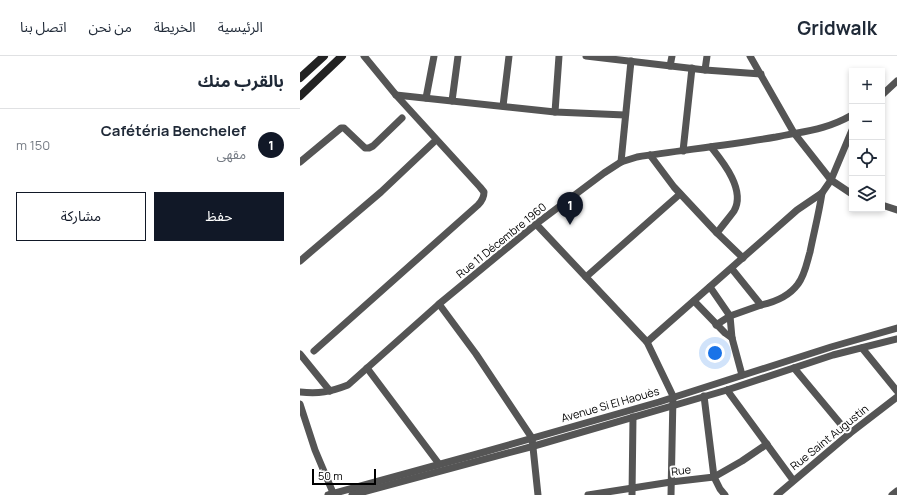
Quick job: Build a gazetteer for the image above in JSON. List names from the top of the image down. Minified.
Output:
{"streets":{"street":["Rue 11 Décembre 1960","Avenue Si El Haouès","Rue Saint Augustin","Rue"]},"scale_bar":"50 m","page":{"header":"Gridwalk","nav":["الرئيسية","الخريطة","من نحن","اتصل بنا"],"heading":"بالقرب منك","map_buttons":["+","−"],"list":[{"mark":"1","name":"Cafétéria Benchelef","note":"مقهى","value":"150 m"}],"buttons":["حفظ","مشاركة"],"pins":"1","scale":"50 m"}}
